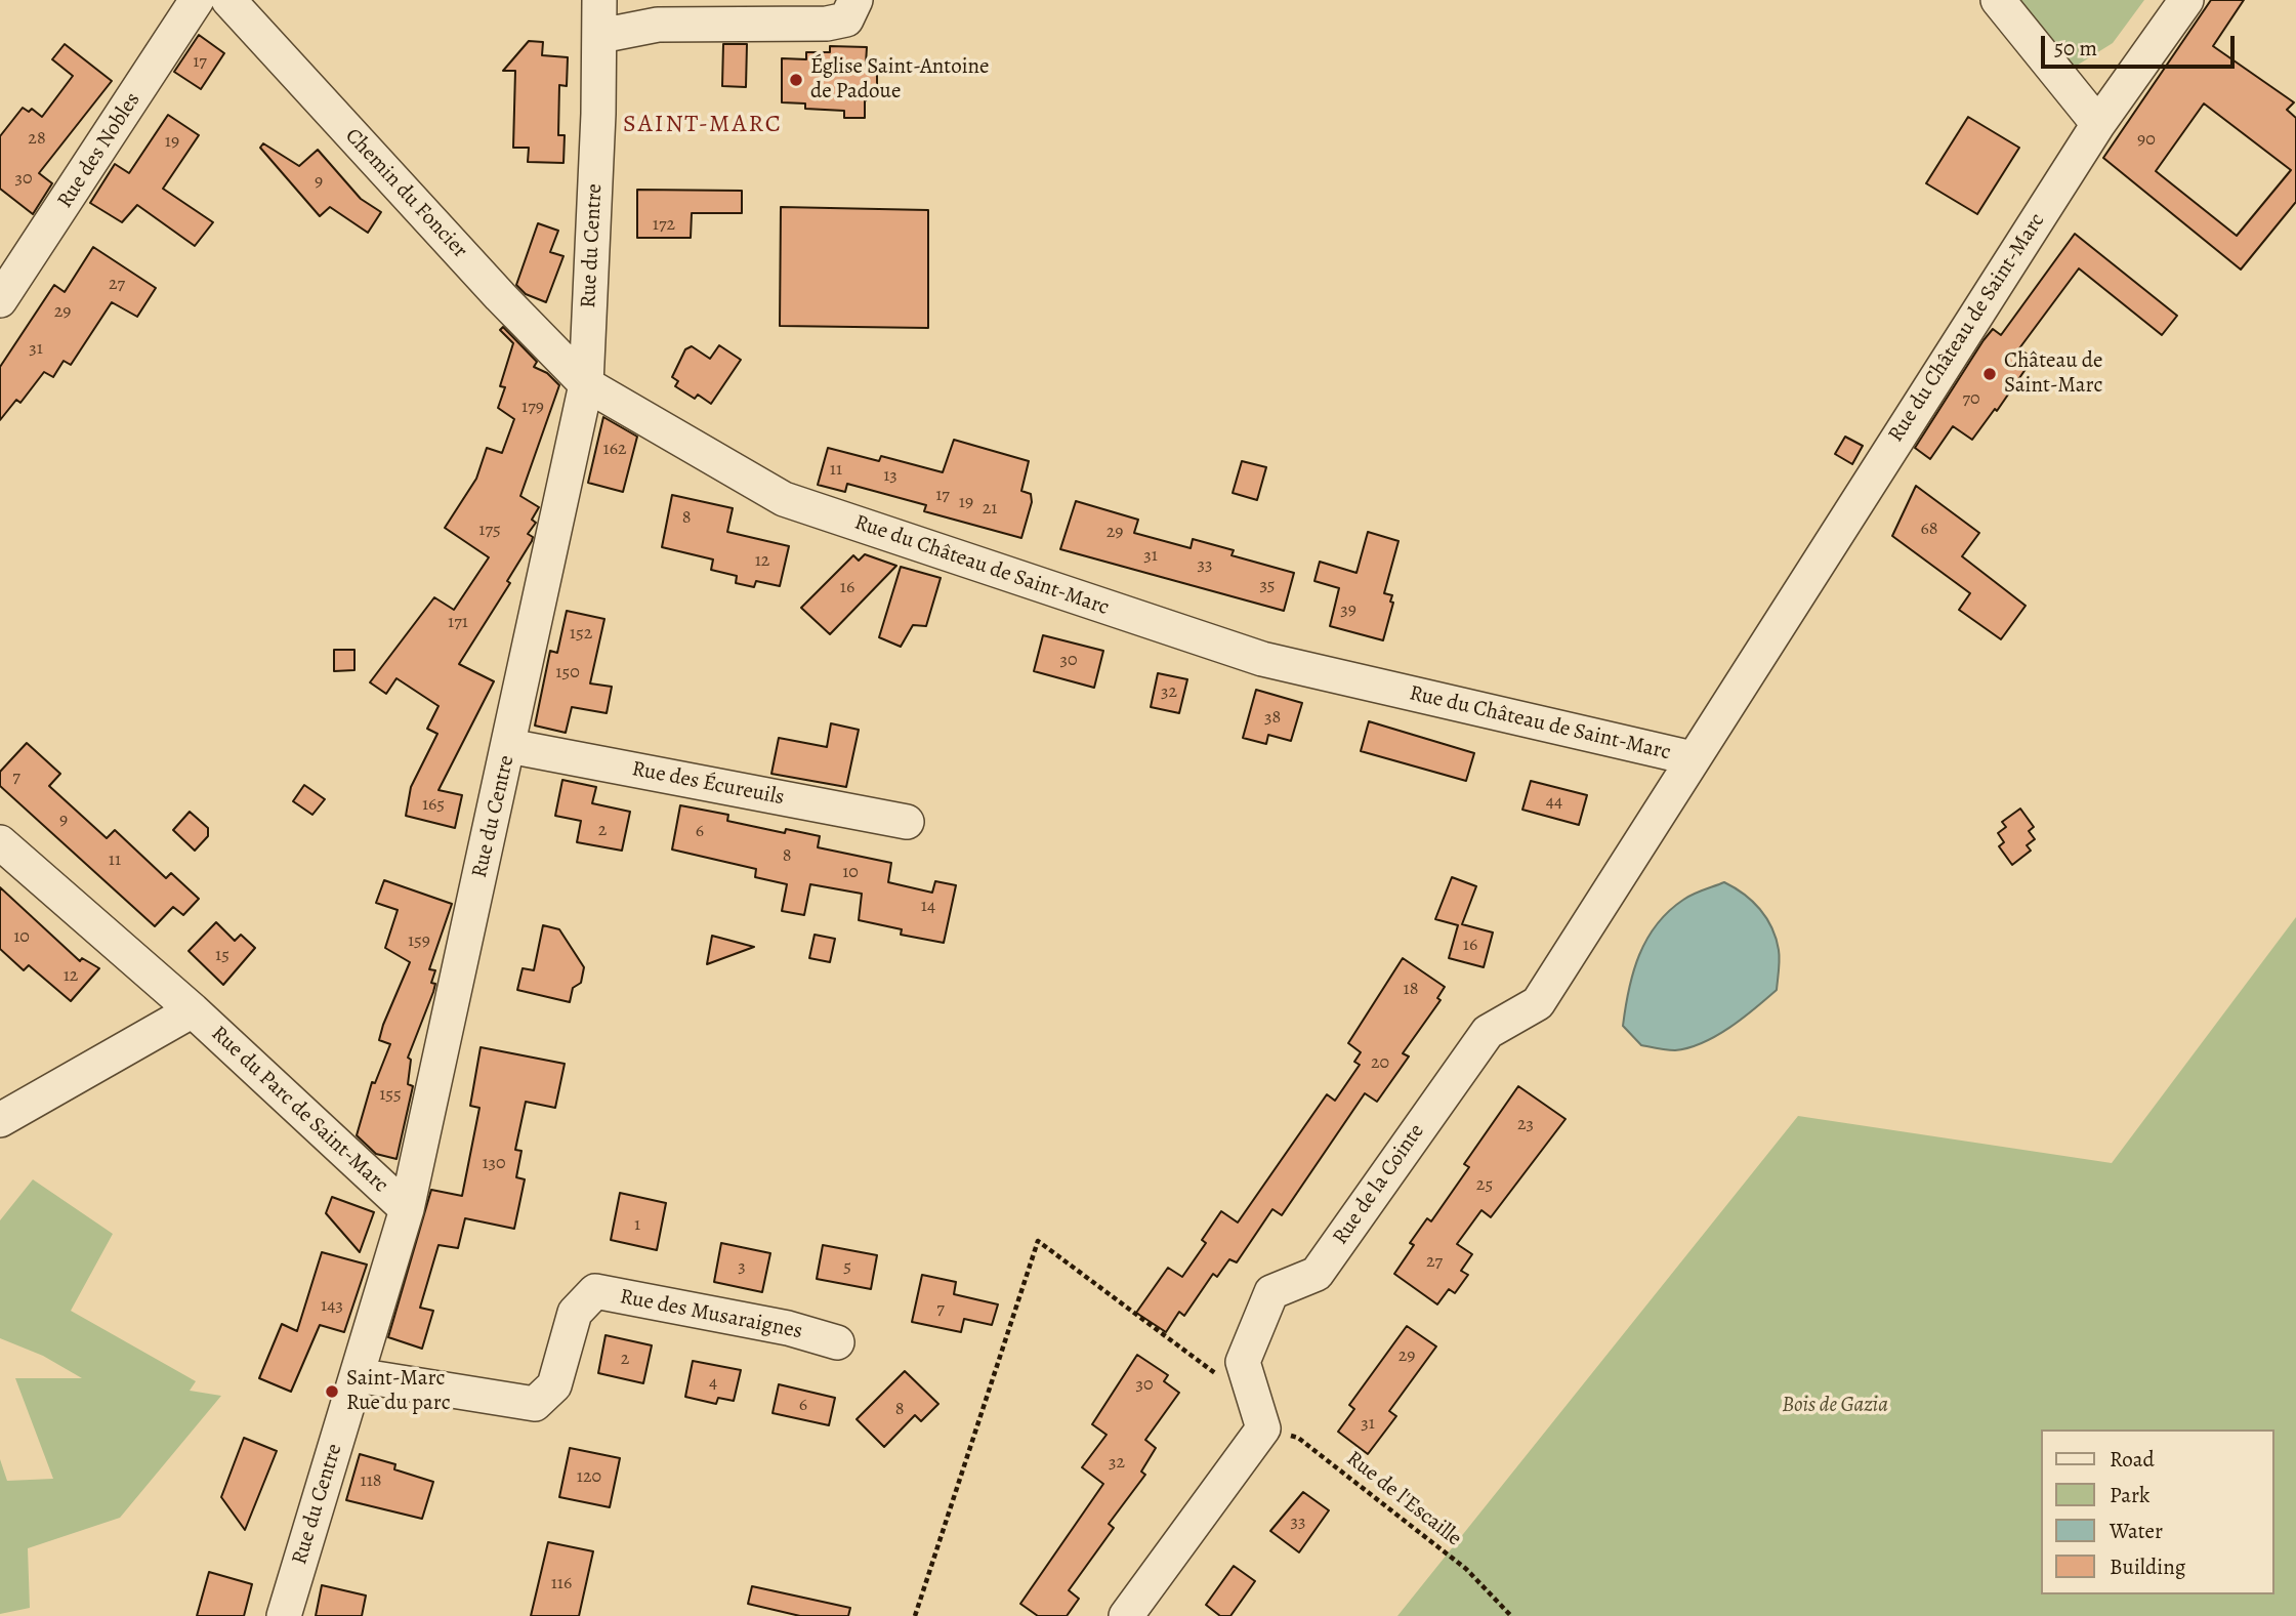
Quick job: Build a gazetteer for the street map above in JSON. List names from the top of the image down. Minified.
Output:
{"streets":{"street":["Rue des Nobles","Chemin du Foncier","Rue du Centre","Rue du Château de Saint-Marc","Rue des Écureuils","Rue du Parc de Saint-Marc","Rue de la Cointe","Rue des Musaraignes"],"path":["Rue de l'Escaille"]},"crossings":[["Chemin du Foncier","Rue du Centre"],["Chemin du Foncier","Rue du Château de Saint-Marc"],["Rue du Centre","Rue du Château de Saint-Marc"],["Rue du Centre","Rue des Écureuils"],["Rue du Centre","Rue du Parc de Saint-Marc"],["Rue du Centre","Rue des Musaraignes"],["Rue du Château de Saint-Marc","Rue de la Cointe"],["Rue de la Cointe","Rue de l'Escaille"]],"districts":["SAINT-MARC"],"parks":["Bois de Gazia"],"places":["Église Saint-Antoine de Padoue","Château de Saint-Marc","Saint-Marc Rue du parc"],"house_numbers":["17","28","90","19","30","9","172","27","29","31","70","179","162","11","13","17","19","21","8","68","175","29","31","12","33","35","16","39","171","152","30","150","32","38","7","44","165","9","2","6","8","11","10","14","10","159","16","15","12","18","20","155","23","130","25","1","27","3","5","143","7","29","2","4","30","6","8","31","32","120","118","33","116"],"legend":["Road","Park","Water","Building"],"scale_bar":"50 m"}
